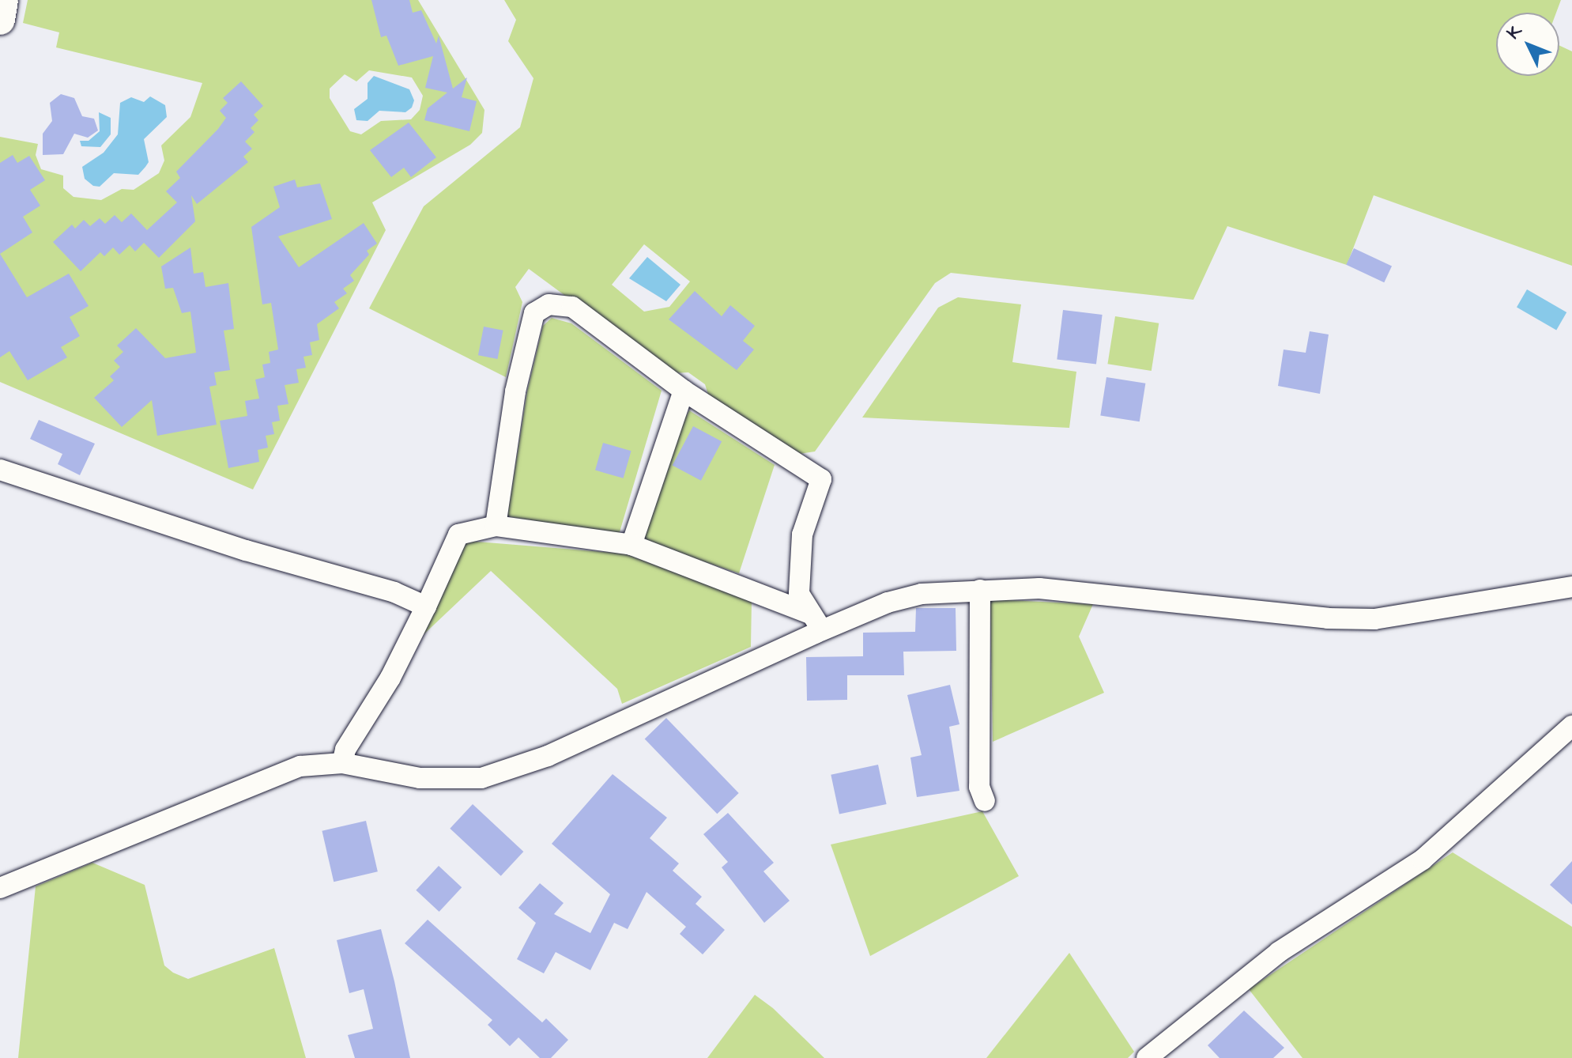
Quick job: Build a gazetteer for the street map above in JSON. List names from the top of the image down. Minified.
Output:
{"north":"top left"}
